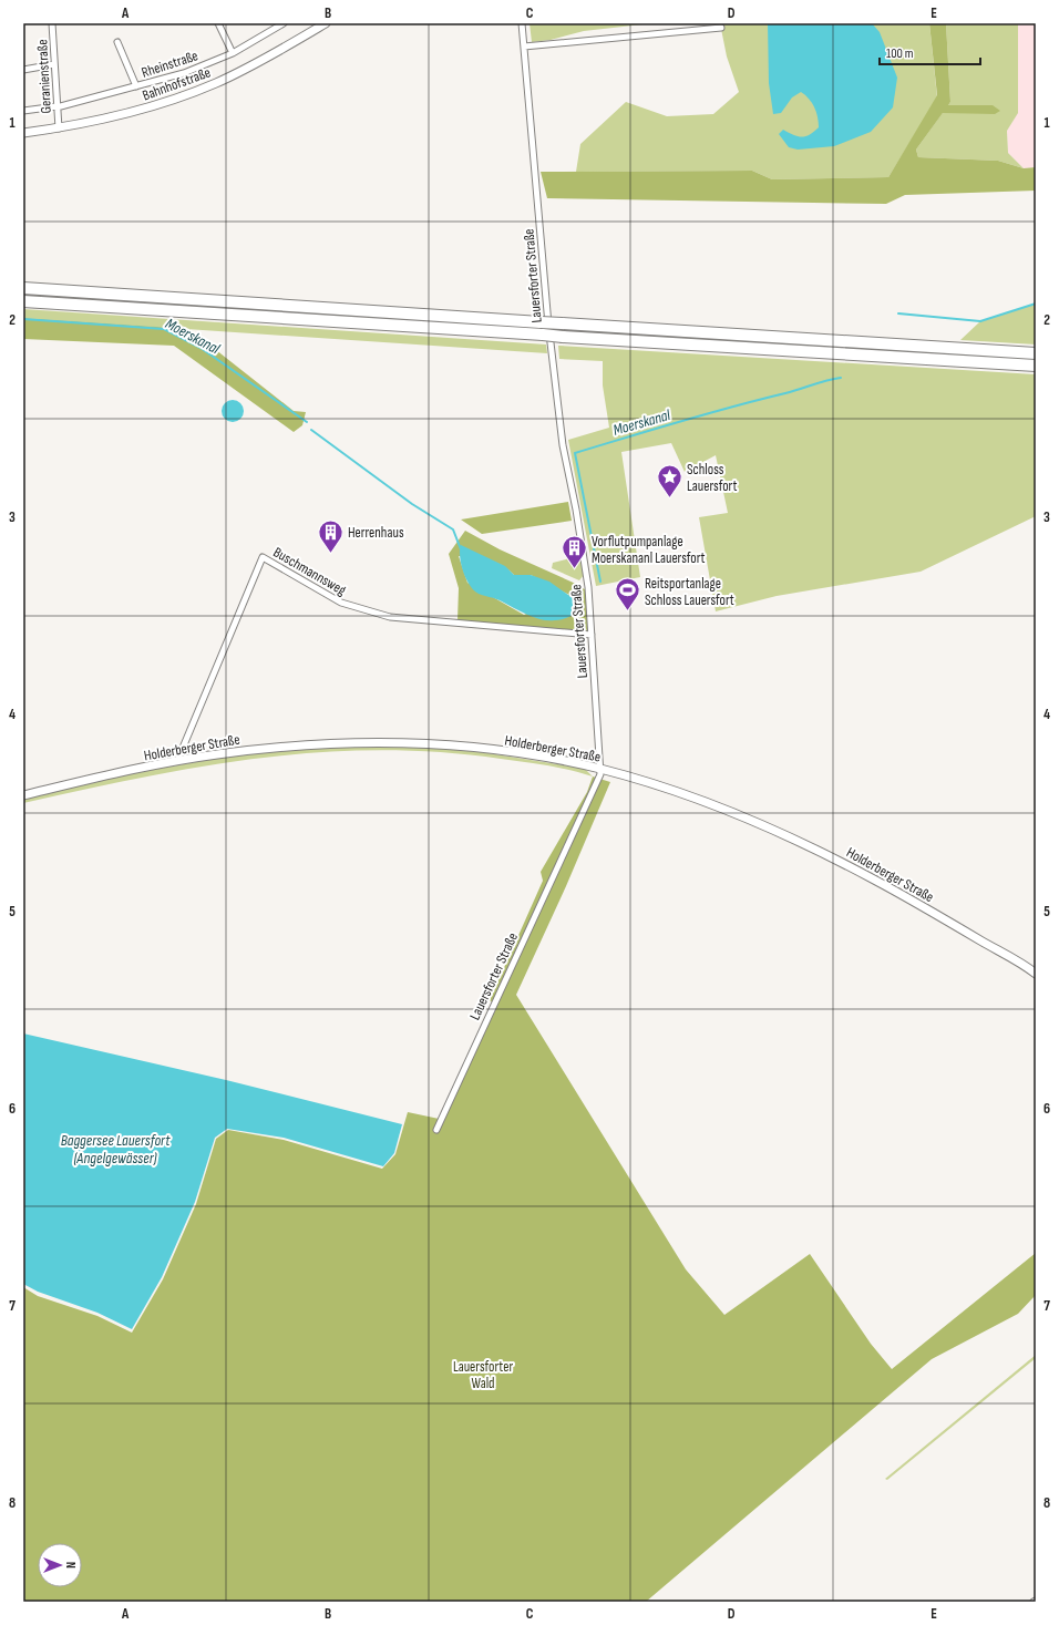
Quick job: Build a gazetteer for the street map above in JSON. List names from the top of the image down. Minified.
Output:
{"streets":{"main road":["Bahnhofstraße","Holderberger Straße"],"street":["Rheinstraße","Geranienstraße","Lauersforter Straße","Buschmannsweg"]},"crossings":[["Rheinstraße","Geranienstraße"],["Geranienstraße","Bahnhofstraße"],["Lauersforter Straße","Buschmannsweg"],["Lauersforter Straße","Holderberger Straße"],["Buschmannsweg","Holderberger Straße"]],"water":["Moerskanal","Baggersee Lauersfort (Angelgewässer)"],"parks":["Lauersforter Wald"],"places":{"place":["Schloss Lauersfort"],"building":["Herrenhaus","Vorflutpumpanlage Moerskananl Lauersfort"],"sports":["Reitsportanlage Schloss Lauersfort"]},"scale_bar":"100 m","north":"right","grid":{"columns":["A","B","C","D","E"],"rows":["1","2","3","4","5","6","7","8"]}}
